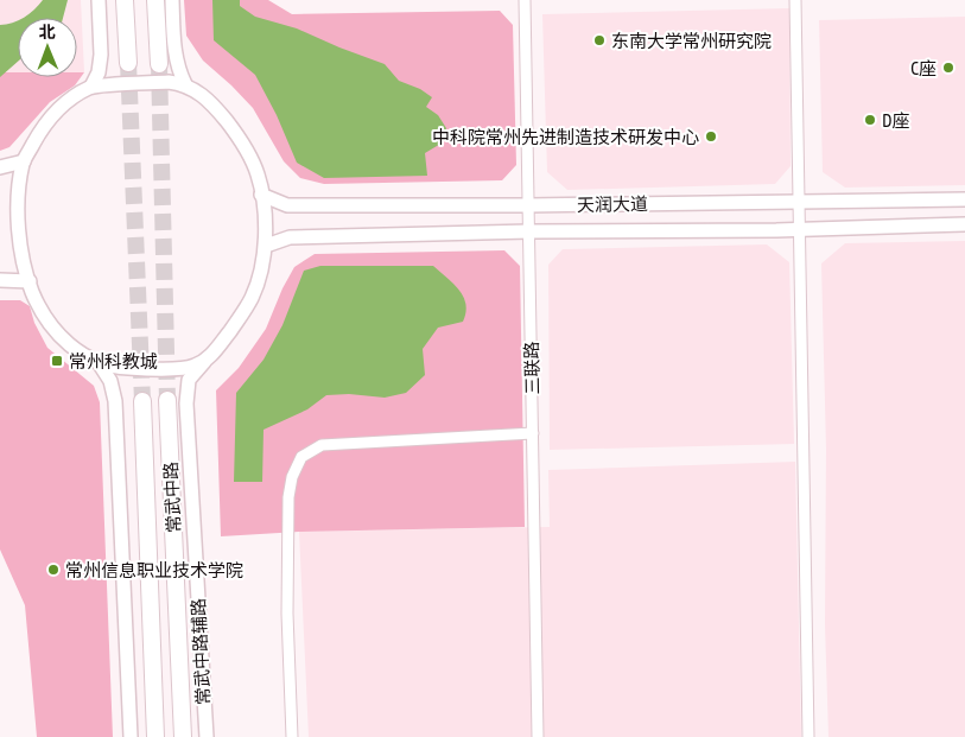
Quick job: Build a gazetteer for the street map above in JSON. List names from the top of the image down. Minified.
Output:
{"streets":{"main road":["常武中路"],"street":["天润大道","三联路","常武中路辅路"]},"crossings":[["天润大道","三联路"],["天润大道","常武中路辅路"]],"places":{"other":["东南大学常州研究院","C座","D座","中科院常州先进制造技术研发中心","常州信息职业技术学院"],"transit":["常州科教城"]},"north":"top"}
